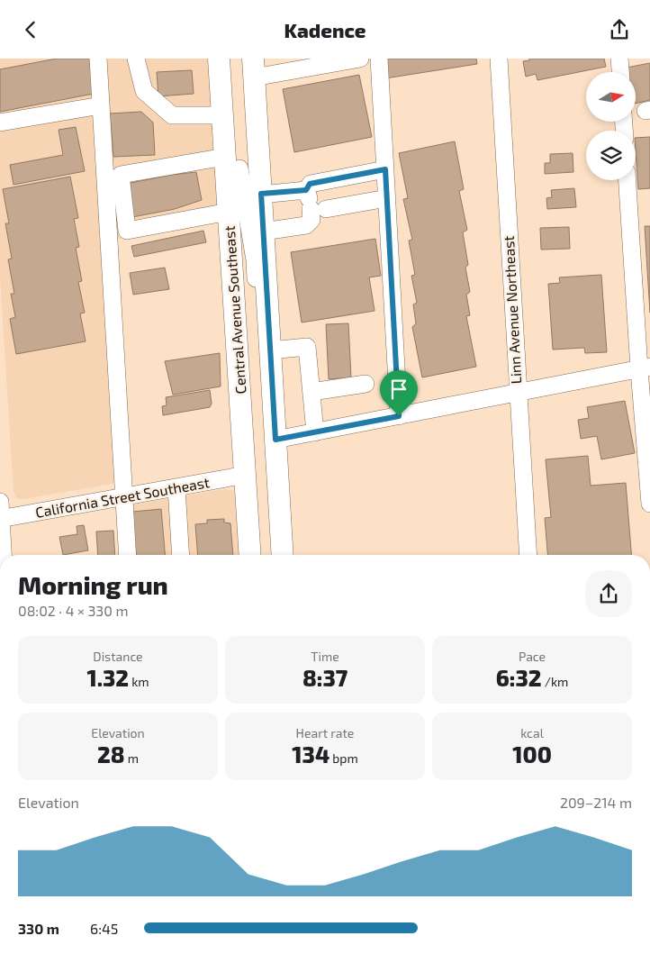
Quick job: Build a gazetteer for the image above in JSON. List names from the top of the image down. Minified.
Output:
{"streets":{"main road":["Central Avenue Southeast"],"street":["Linn Avenue Northeast","California Street Southeast"]},"crossings":[["Central Avenue Southeast","California Street Southeast"]],"north":"right","page":{"header":"Kadence","heading":["Morning run","08:02 · 4 × 330 m"],"stats":[["Distance","1.32 km"],["Time","8:37"],["Pace","6:32 /km"],["Elevation","28 m"],["Heart rate","134 bpm"],["kcal","100"]],"chart":["Elevation","209–214 m"],"list":[{"name":"330 m","note":"6:45"}]}}
